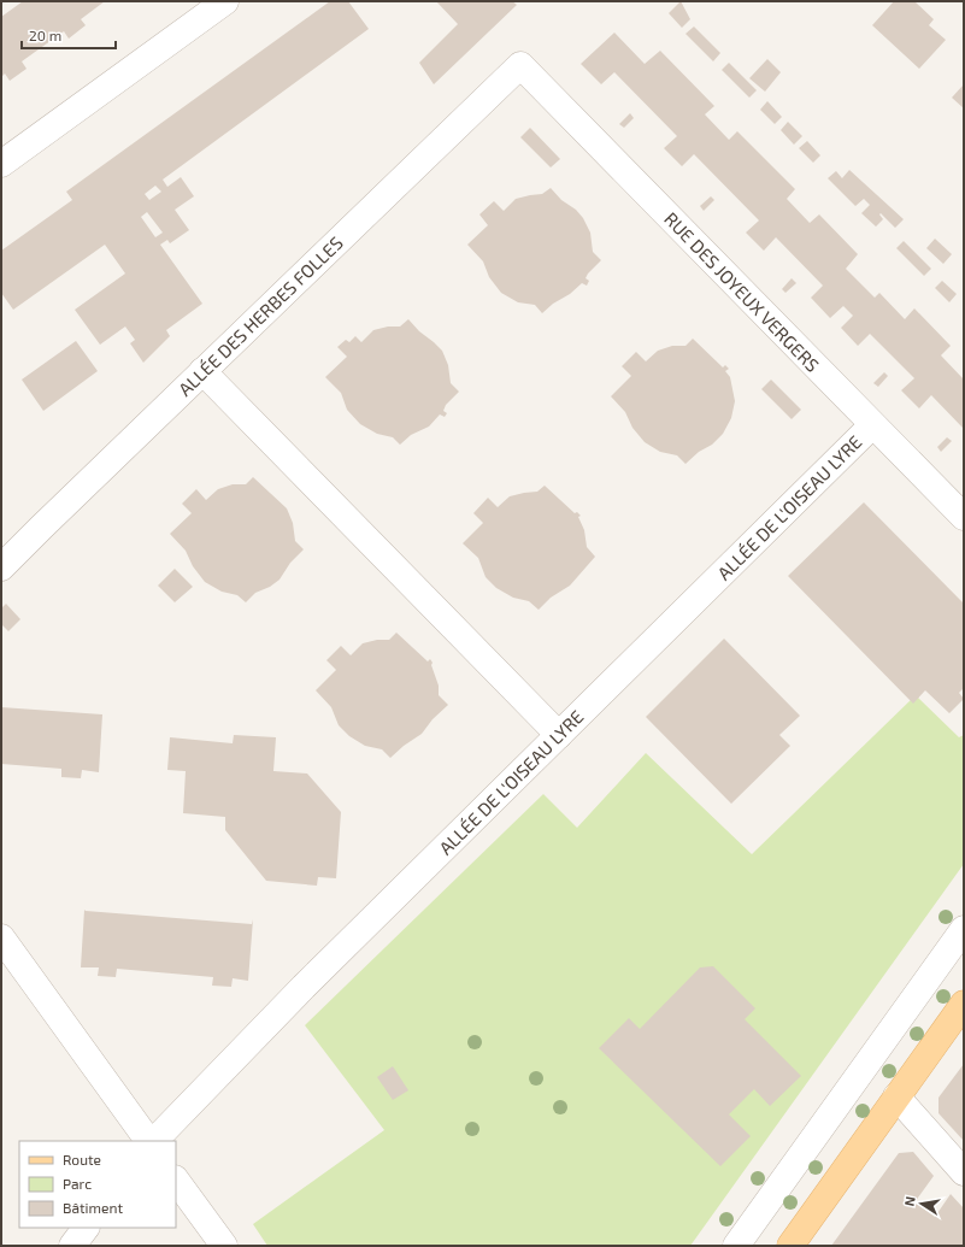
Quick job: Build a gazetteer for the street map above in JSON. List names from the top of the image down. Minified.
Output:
{"streets":{"street":["RUE DES JOYEUX VERGERS","ALLÉE DES HERBES FOLLES","ALLÉE DE L'OISEAU LYRE"]},"crossings":[["RUE DES JOYEUX VERGERS","ALLÉE DES HERBES FOLLES"],["RUE DES JOYEUX VERGERS","ALLÉE DE L'OISEAU LYRE"]],"legend":["Route","Parc","Bâtiment"],"scale_bar":"20 m","north":"left"}
